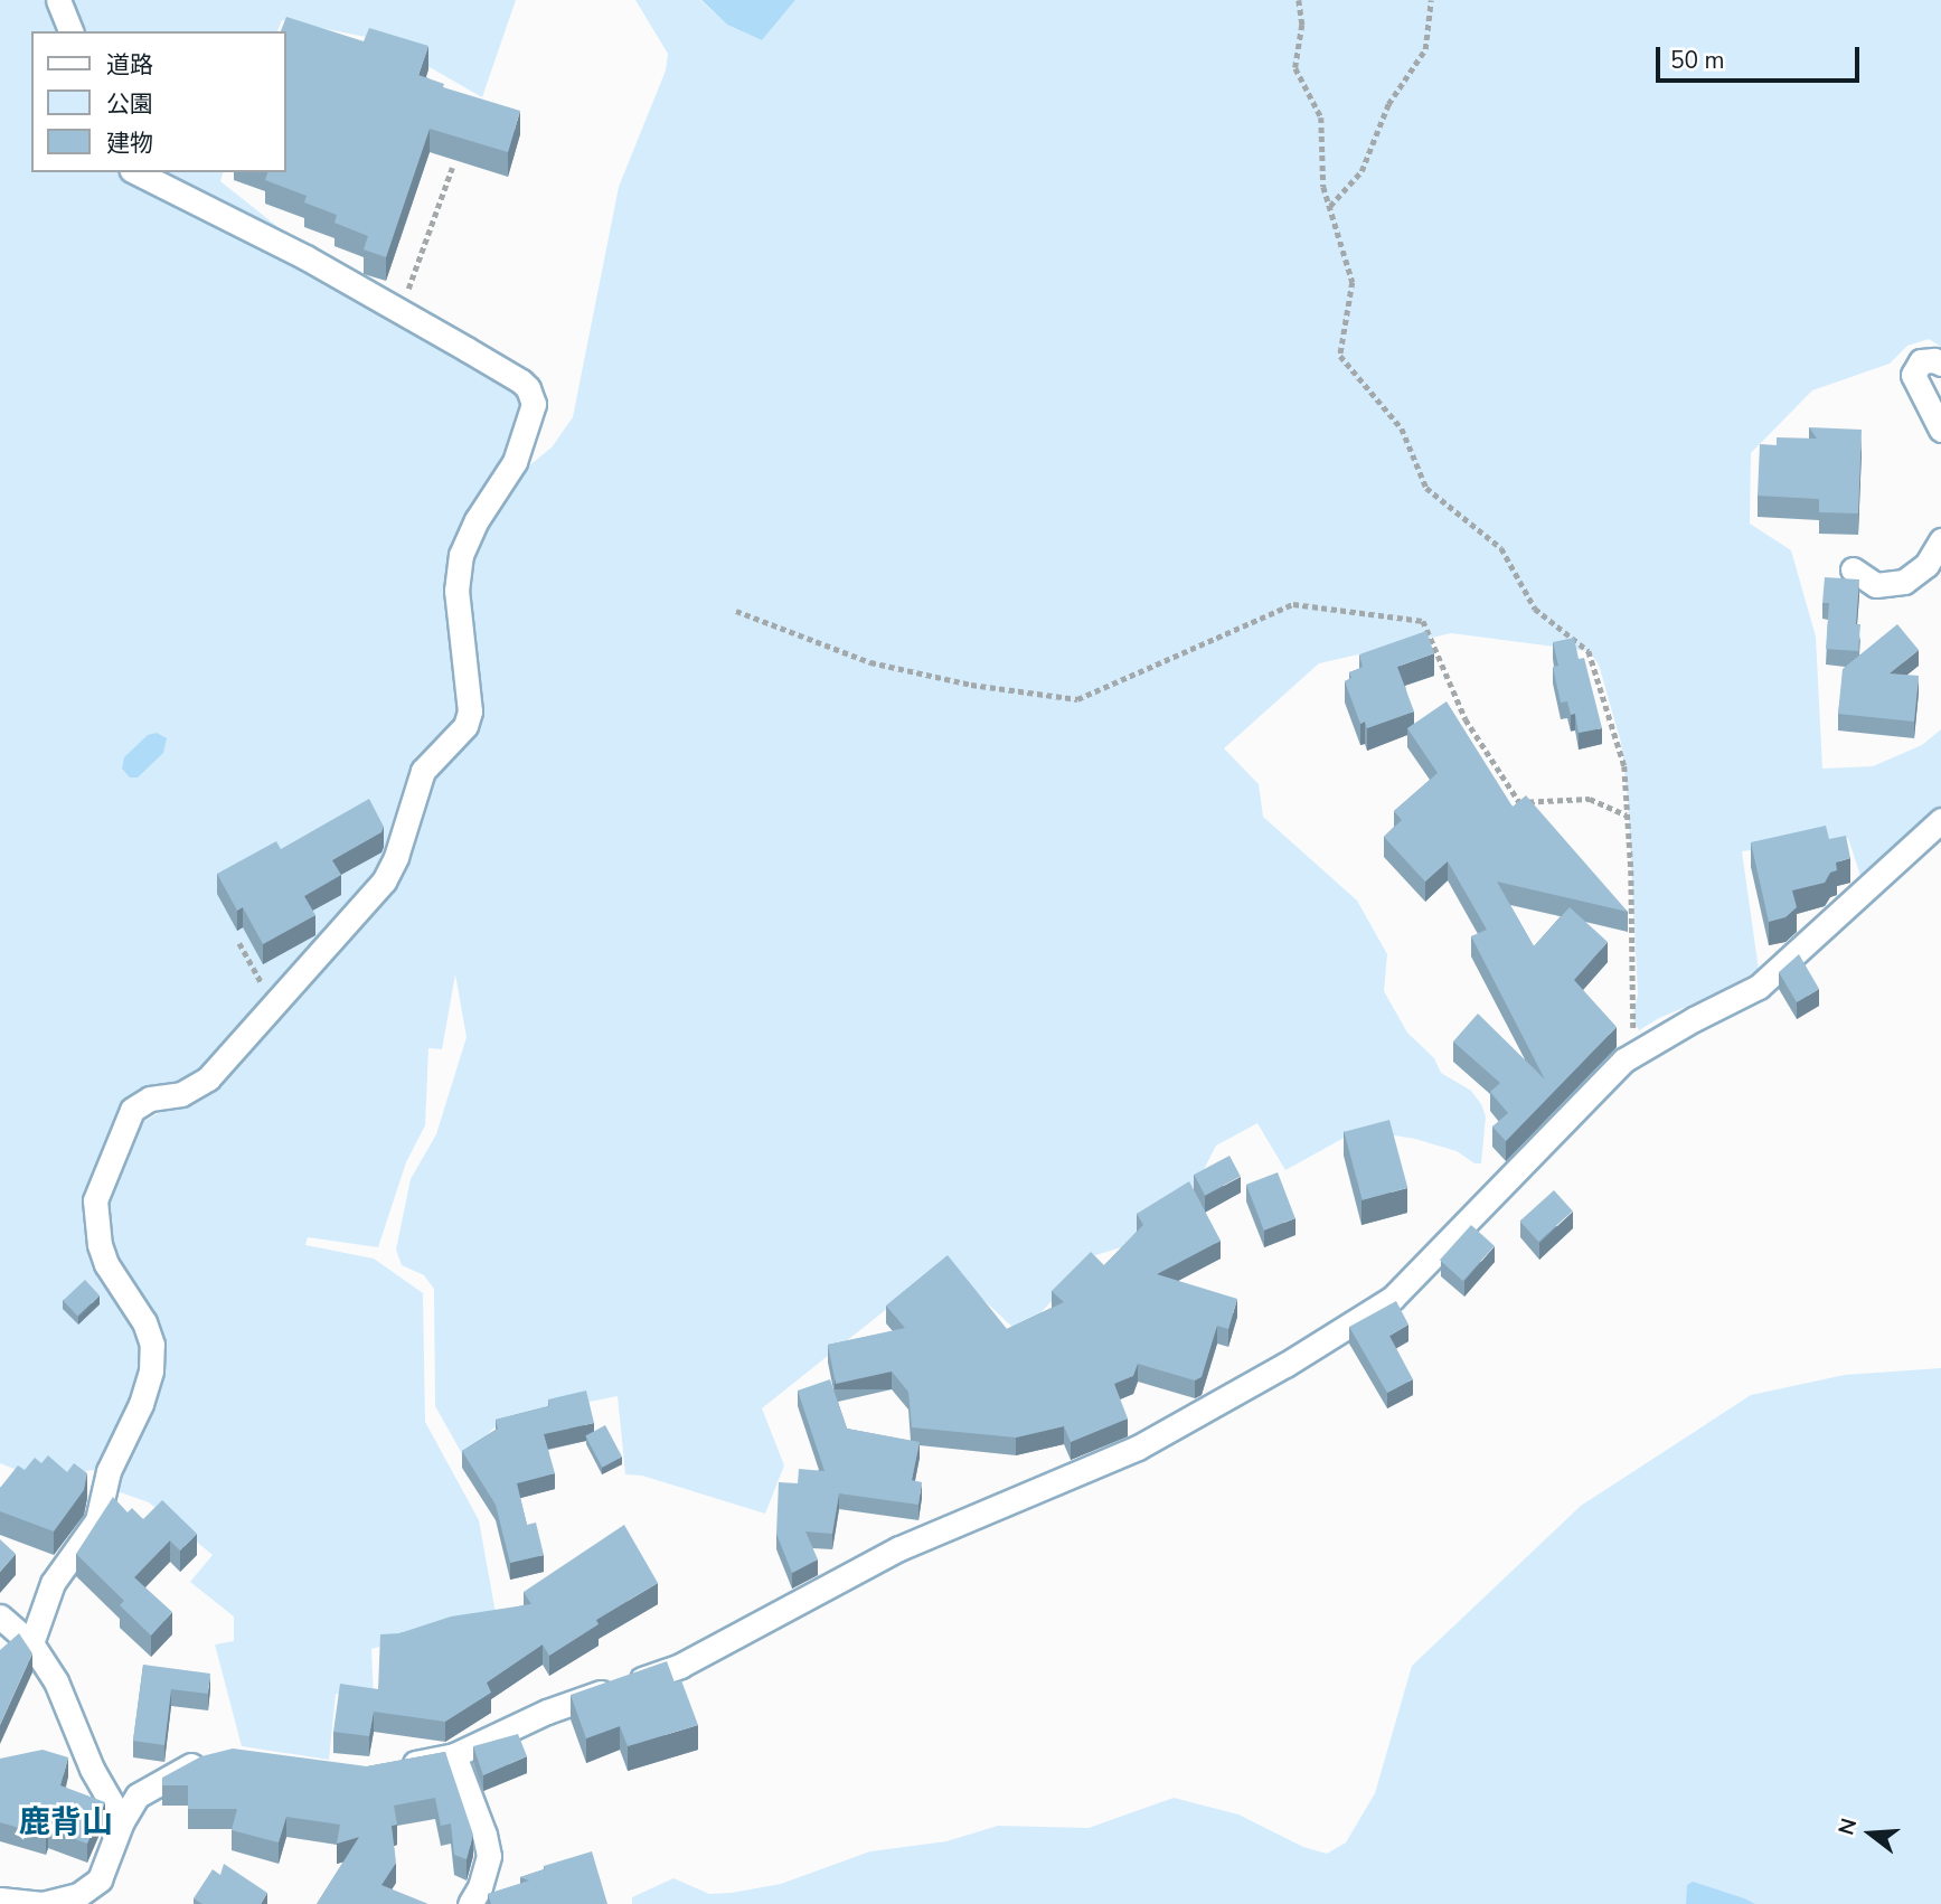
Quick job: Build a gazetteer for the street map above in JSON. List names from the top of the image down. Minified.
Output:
{"districts":["鹿背山"],"legend":["道路","公園","建物"],"scale_bar":"50 m","north":"left"}
